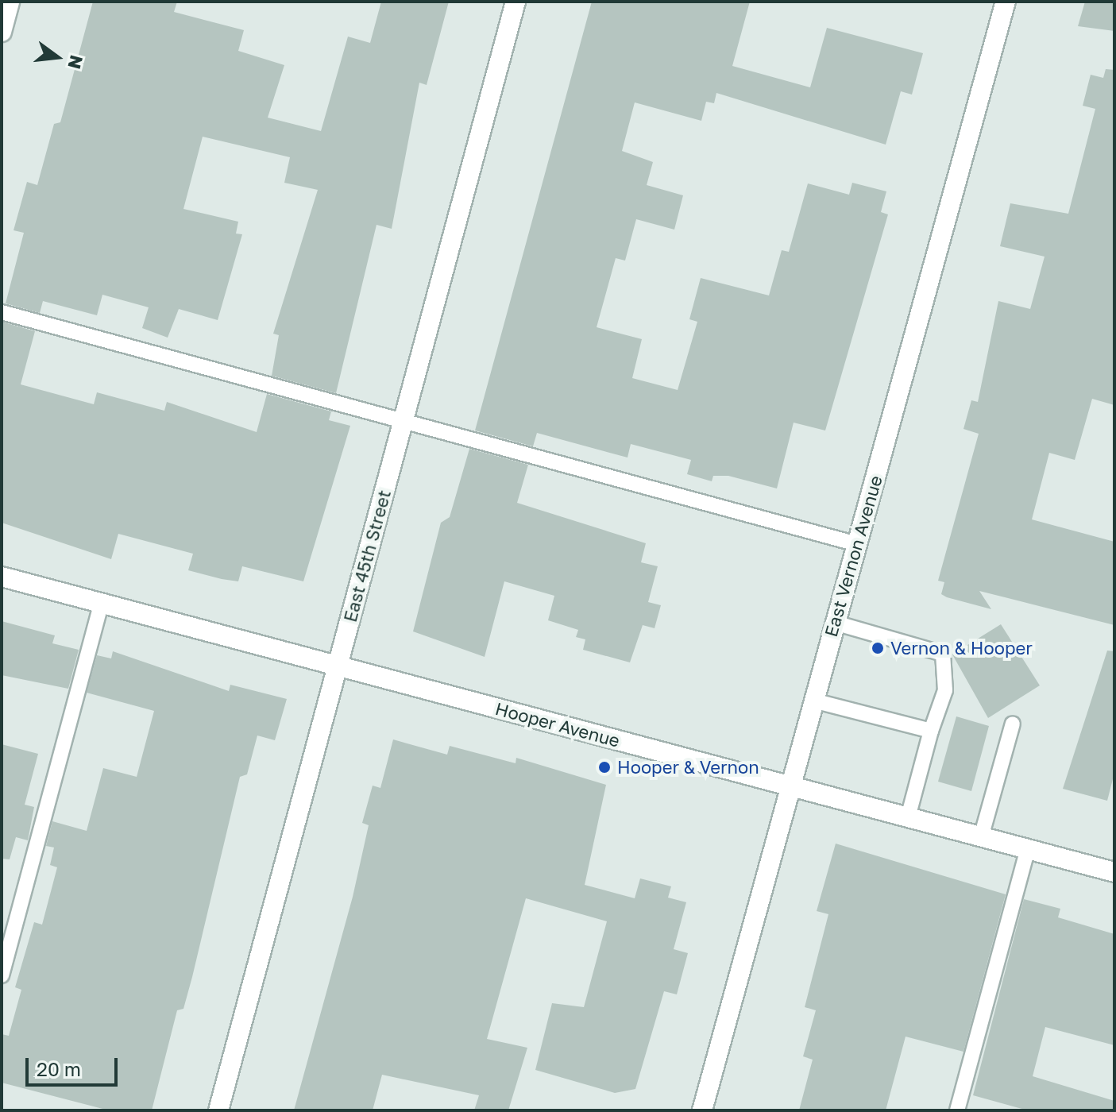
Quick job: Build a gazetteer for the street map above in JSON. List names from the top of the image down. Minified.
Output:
{"streets":{"street":["East 45th Street","East Vernon Avenue","Hooper Avenue"]},"crossings":[["East 45th Street","Hooper Avenue"],["East Vernon Avenue","Hooper Avenue"]],"places":["Vernon & Hooper","Hooper & Vernon"],"scale_bar":"20 m","north":"right"}
